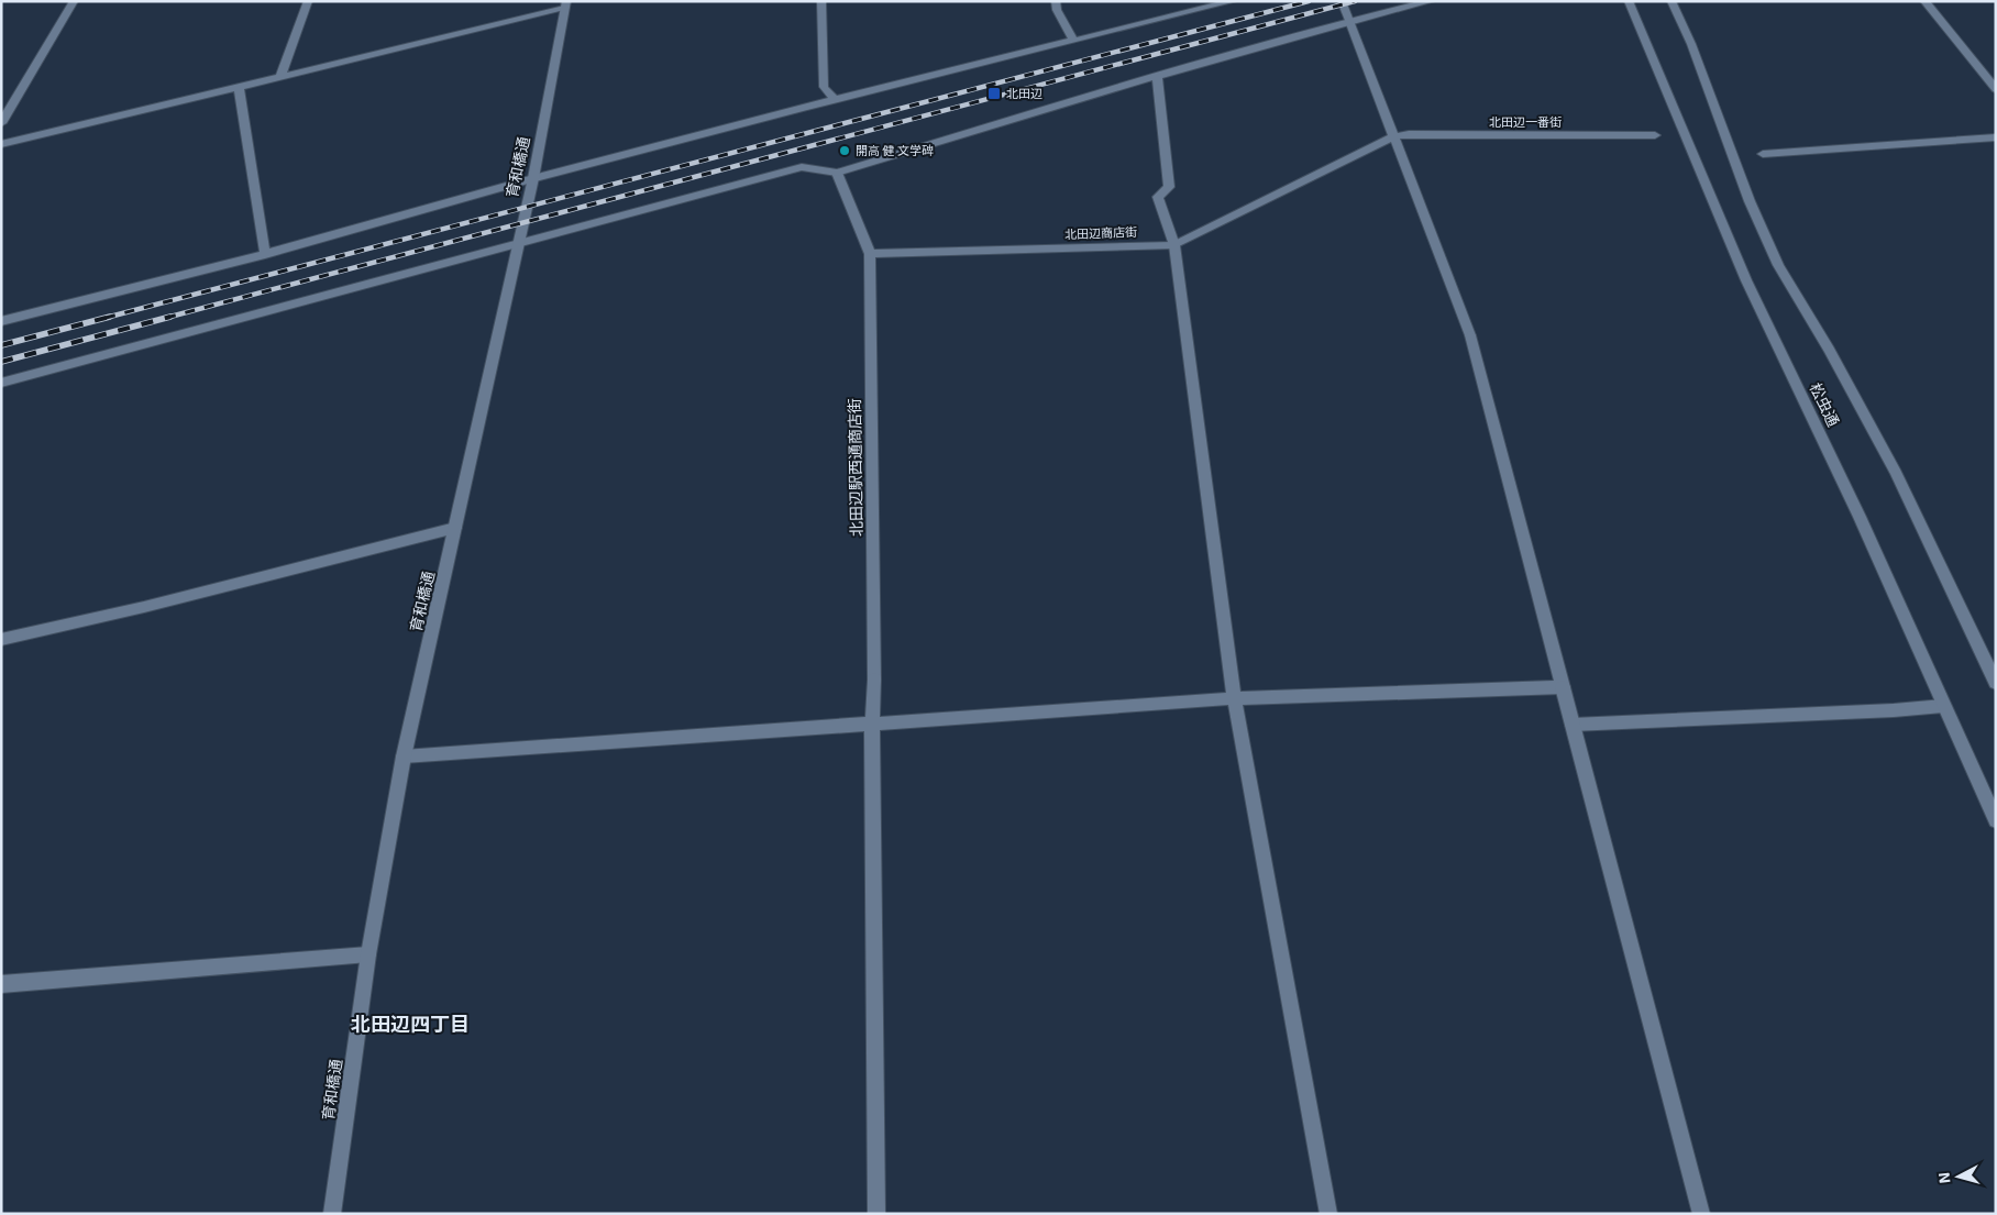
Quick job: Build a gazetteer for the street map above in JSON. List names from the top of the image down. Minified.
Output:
{"streets":{"street":["北田辺一番街","育和橋通","北田辺商店街","松虫通","北田辺駅西通商店街"]},"crossings":[["北田辺一番街","北田辺商店街"],["北田辺商店街","北田辺駅西通商店街"]],"districts":["北田辺四丁目"],"places":{"transit":["北田辺"],"other":["開高 健 文学碑"]},"north":"left"}
